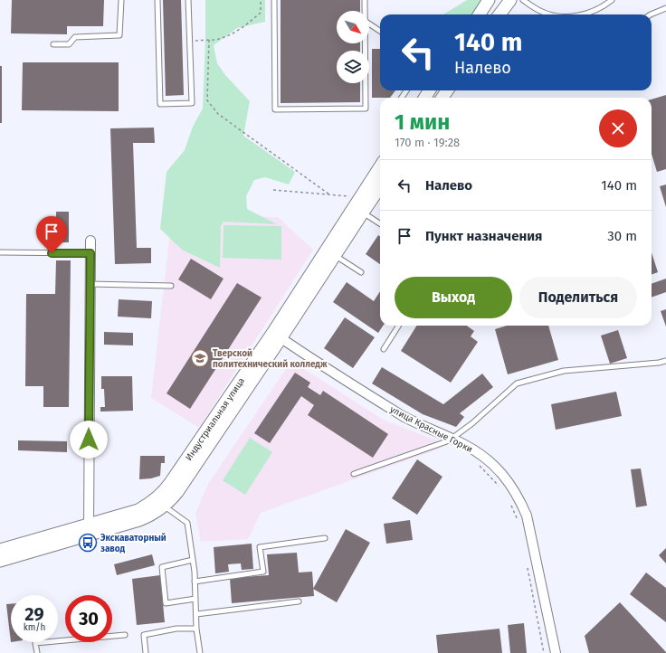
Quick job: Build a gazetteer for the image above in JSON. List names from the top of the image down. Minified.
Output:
{"streets":{"street":["Индустриальная улица","улица Красные Горки"]},"crossings":[["Индустриальная улица","улица Красные Горки"]],"places":{"school or university":["Тверской политехнический колледж"],"bus stop":["Экскаваторный завод"]},"north":"bottom right","page":{"turn":["140 m","Налево"],"heading":["1 мин","170 m · 19:28"],"list":[{"name":"Налево","value":"140 m"},{"name":"Пункт назначения","value":"30 m"}],"buttons":["Выход","Поделиться"],"speed":"29 km/h","limit":"30"}}
